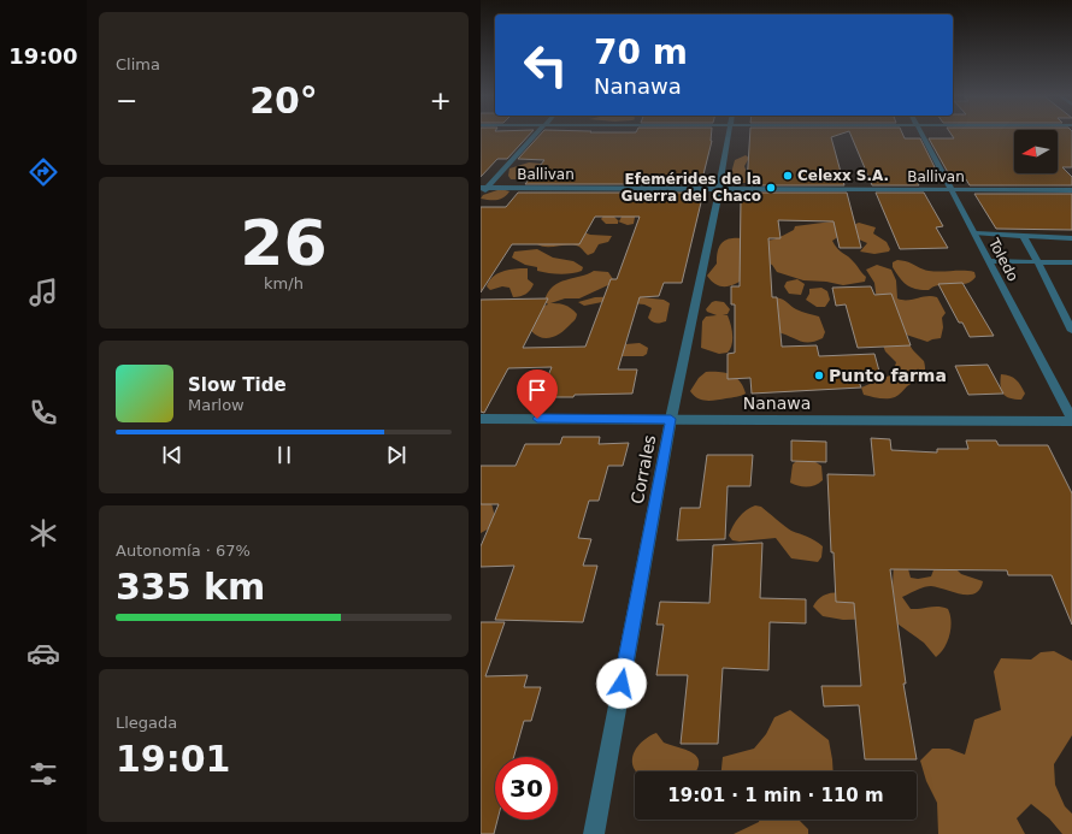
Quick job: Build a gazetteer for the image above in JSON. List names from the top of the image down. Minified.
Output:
{"streets":{"street":["Ballivan","Toledo","Nanawa","Corrales"]},"crossings":[["Ballivan","Toledo"],["Ballivan","Corrales"],["Toledo","Nanawa"],["Nanawa","Corrales"]],"places":["Celexx S.A.","Efemérides de la Guerra del Chaco","Punto farma"],"north":"left","page":{"tabs":"19:00","tile":["Clima",["26","km/h"],["Autonomía · 67%","335 km"],["Llegada","19:01"]],"turn":["70 m","Nanawa"],"heat":["−","20°","+"],"song":["Slow Tide","Marlow"],"limit":"30","trip":"19:01 · 1 min · 110 m"}}
